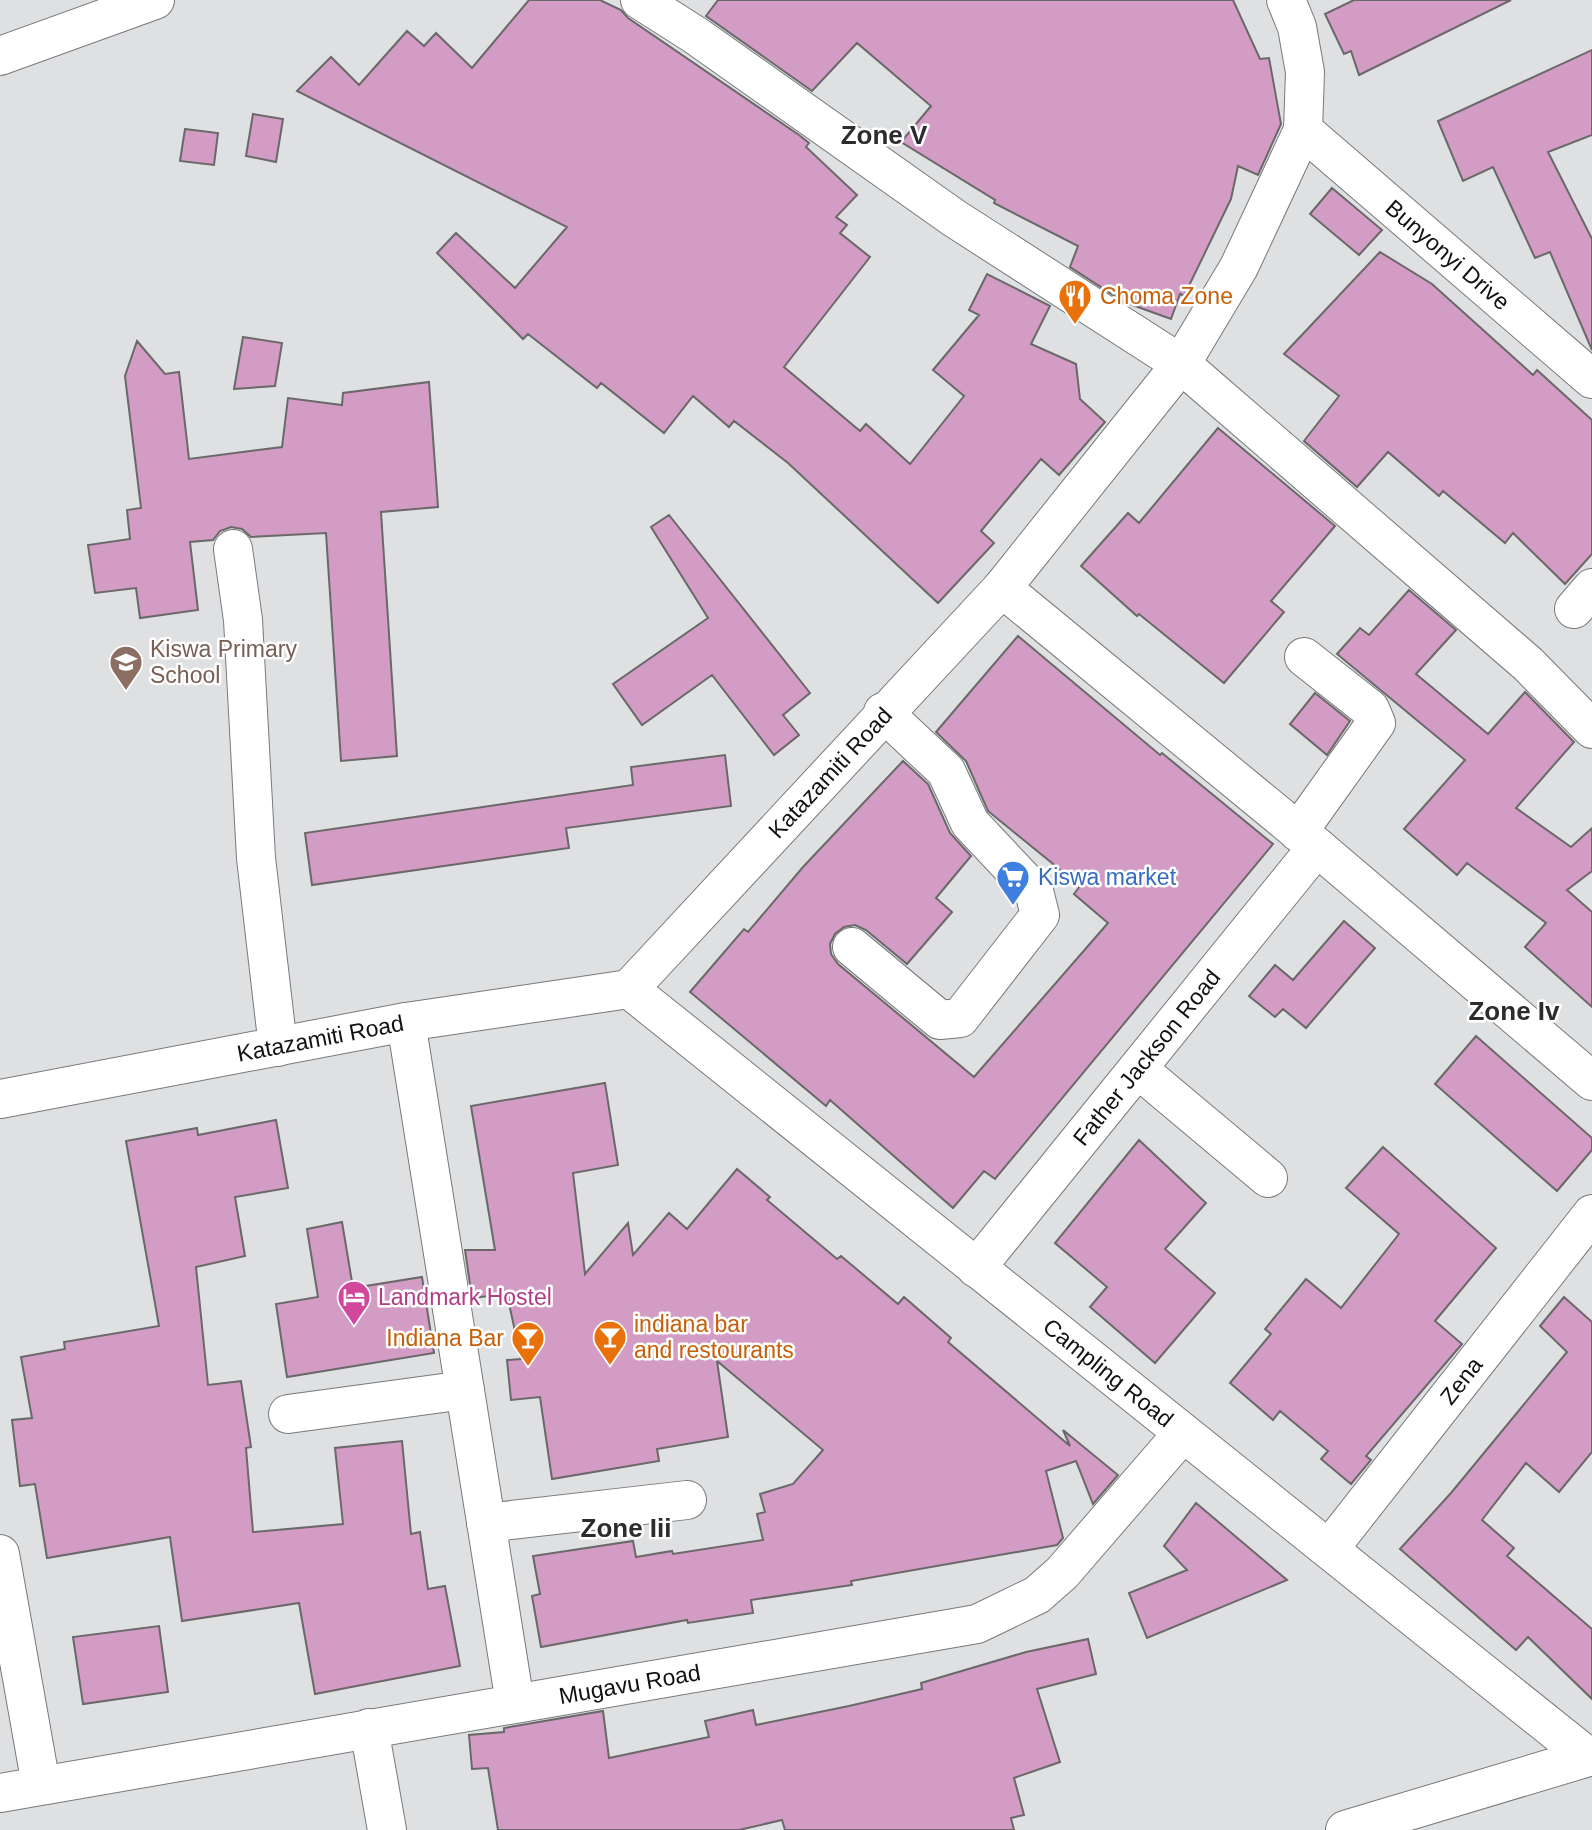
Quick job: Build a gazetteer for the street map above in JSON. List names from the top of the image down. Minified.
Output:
{"streets":{"street":["Bunyonyi Drive","Katazamiti Road","Father Jackson Road","Campling Road","Zena","Mugavu Road"]},"crossings":[["Bunyonyi Drive","Katazamiti Road"],["Katazamiti Road","Campling Road"],["Father Jackson Road","Campling Road"],["Campling Road","Zena"],["Campling Road","Mugavu Road"]],"districts":["Zone V","Zone Iv","Zone Iii"],"places":{"restaurant":["Choma Zone"],"school or university":["Kiswa Primary School"],"supermarket":["Kiswa market"],"hotel":["Landmark Hostel"],"bar":["indiana bar and restourants","Indiana Bar"]}}
